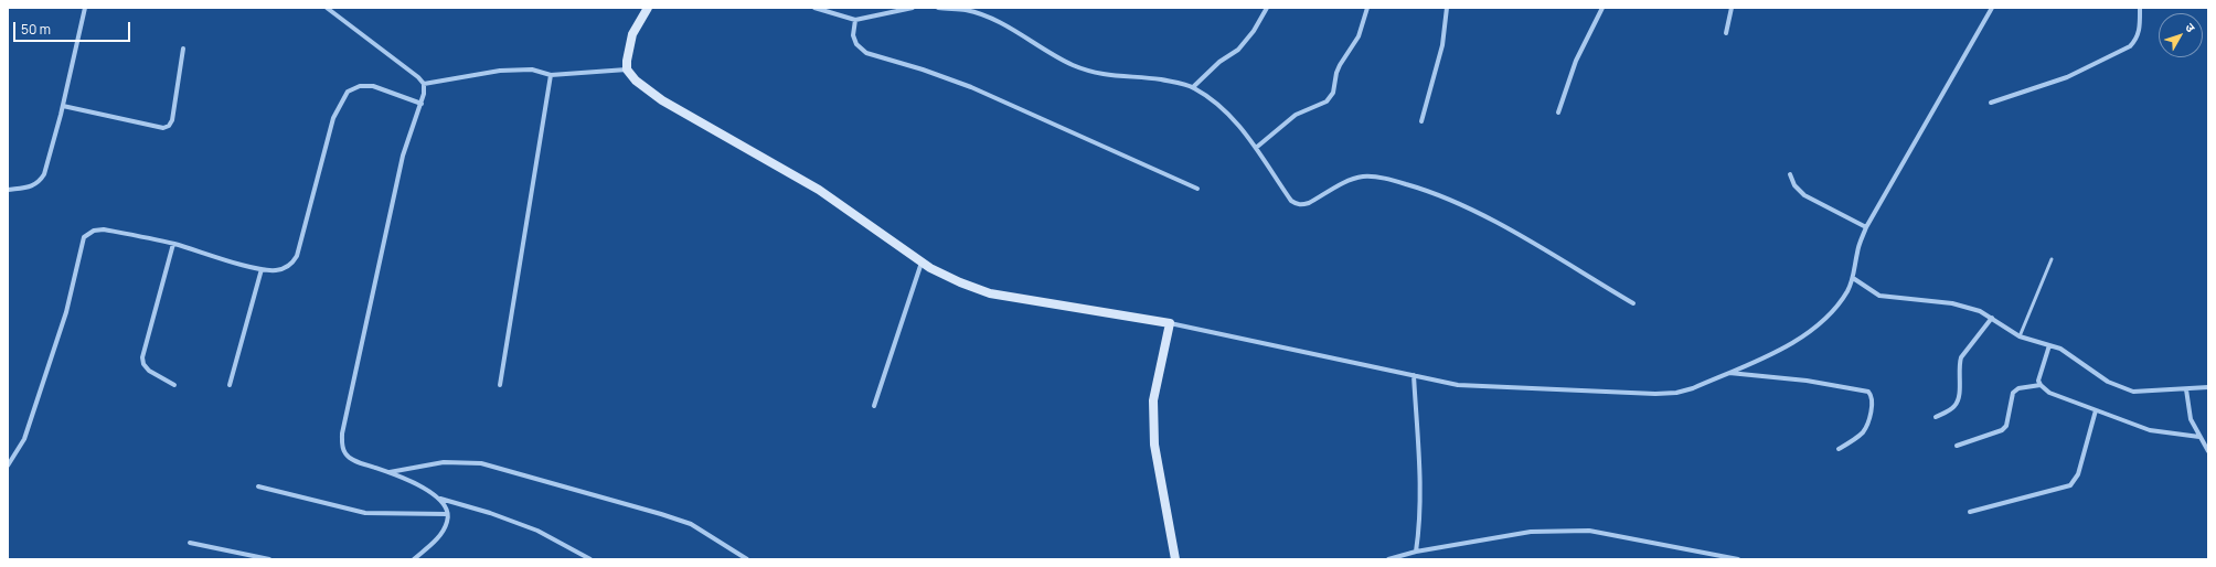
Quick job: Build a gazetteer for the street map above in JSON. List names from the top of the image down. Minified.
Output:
{"scale_bar":"50 m","north":"top right"}
